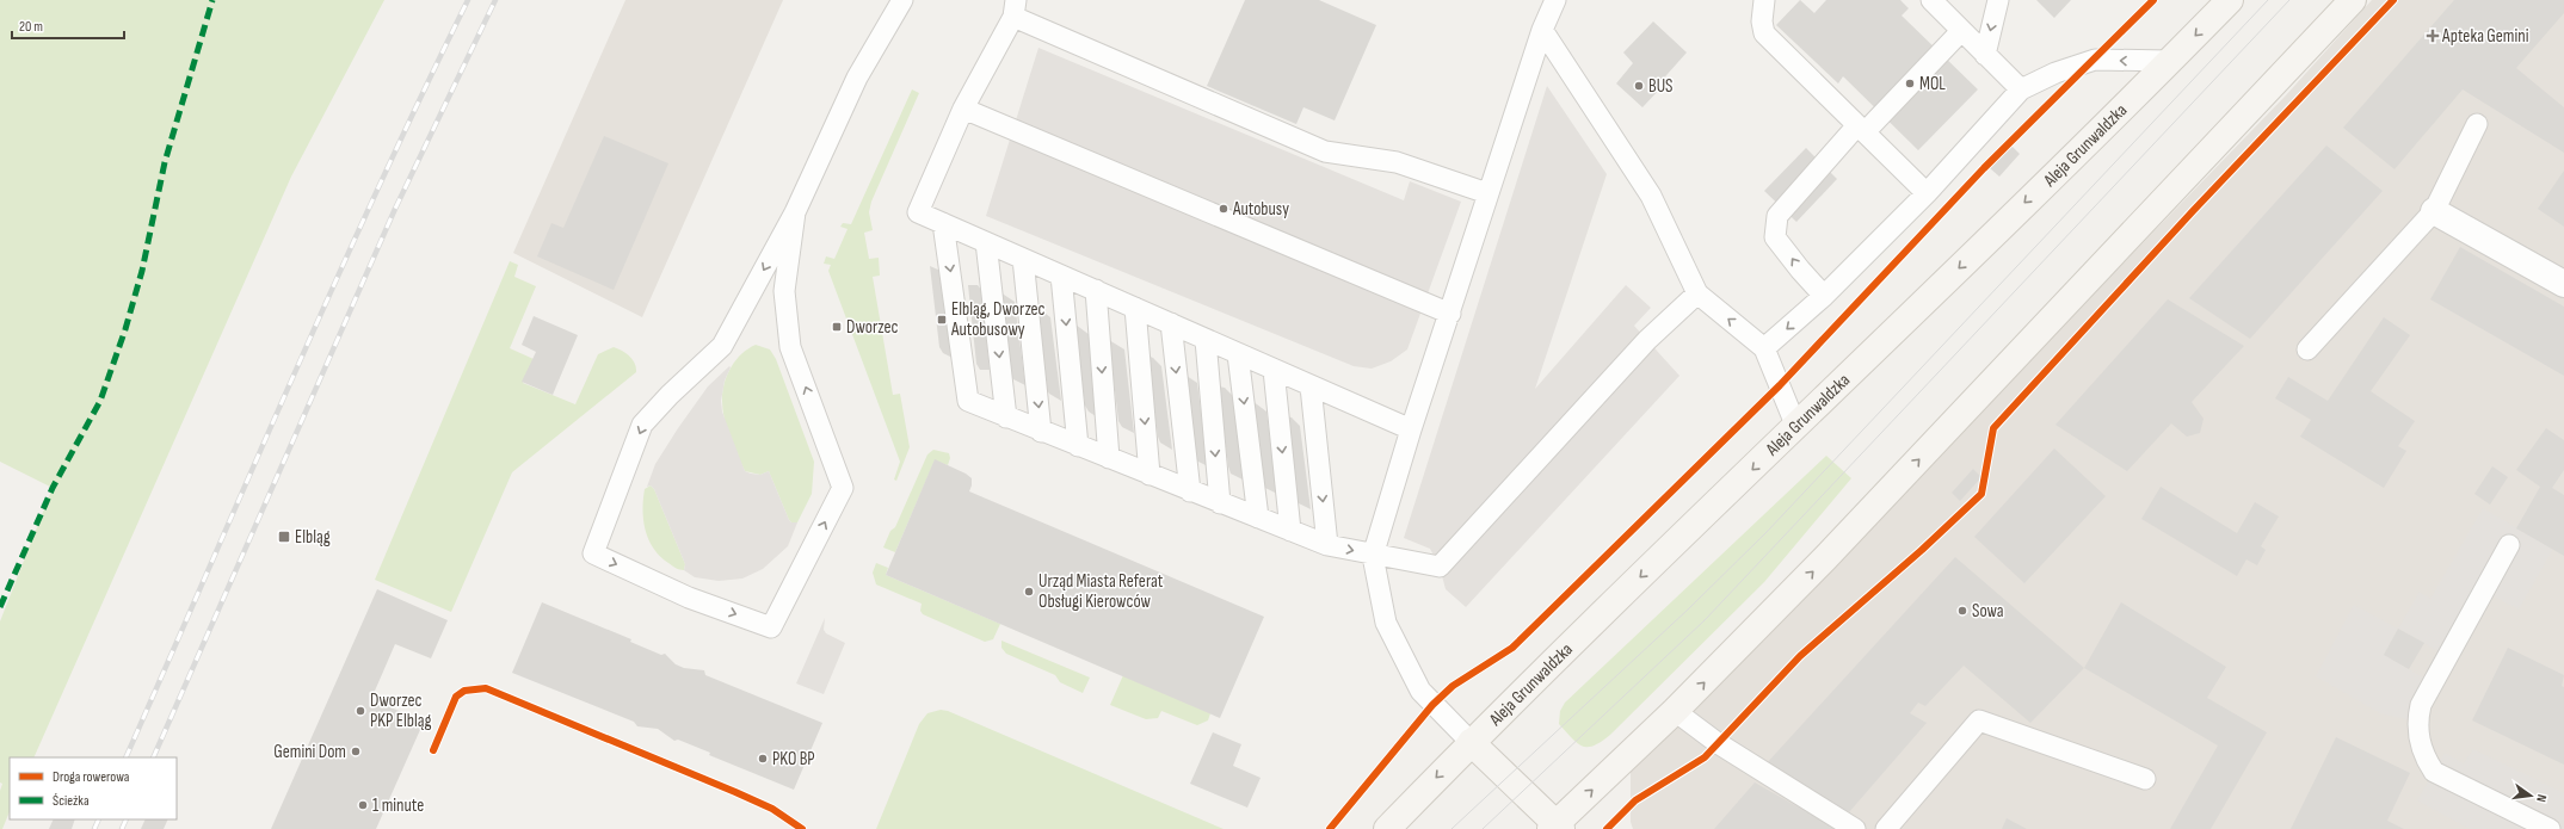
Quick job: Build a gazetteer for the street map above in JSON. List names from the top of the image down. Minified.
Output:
{"streets":{"main road":["Aleja Grunwaldzka"]},"places":{"health":["Apteka Gemini"],"other":["MOL","BUS","Autobusy","Urząd Miasta Referat Obsługi Kierowców","Sowa","Dworzec PKP Elbląg","Gemini Dom","PKO BP","1 minute"],"transit":["Elbląg, Dworzec Autobusowy","Dworzec","Elbląg"]},"legend":["Droga rowerowa","Ścieżka"],"scale_bar":"20 m","north":"right"}
